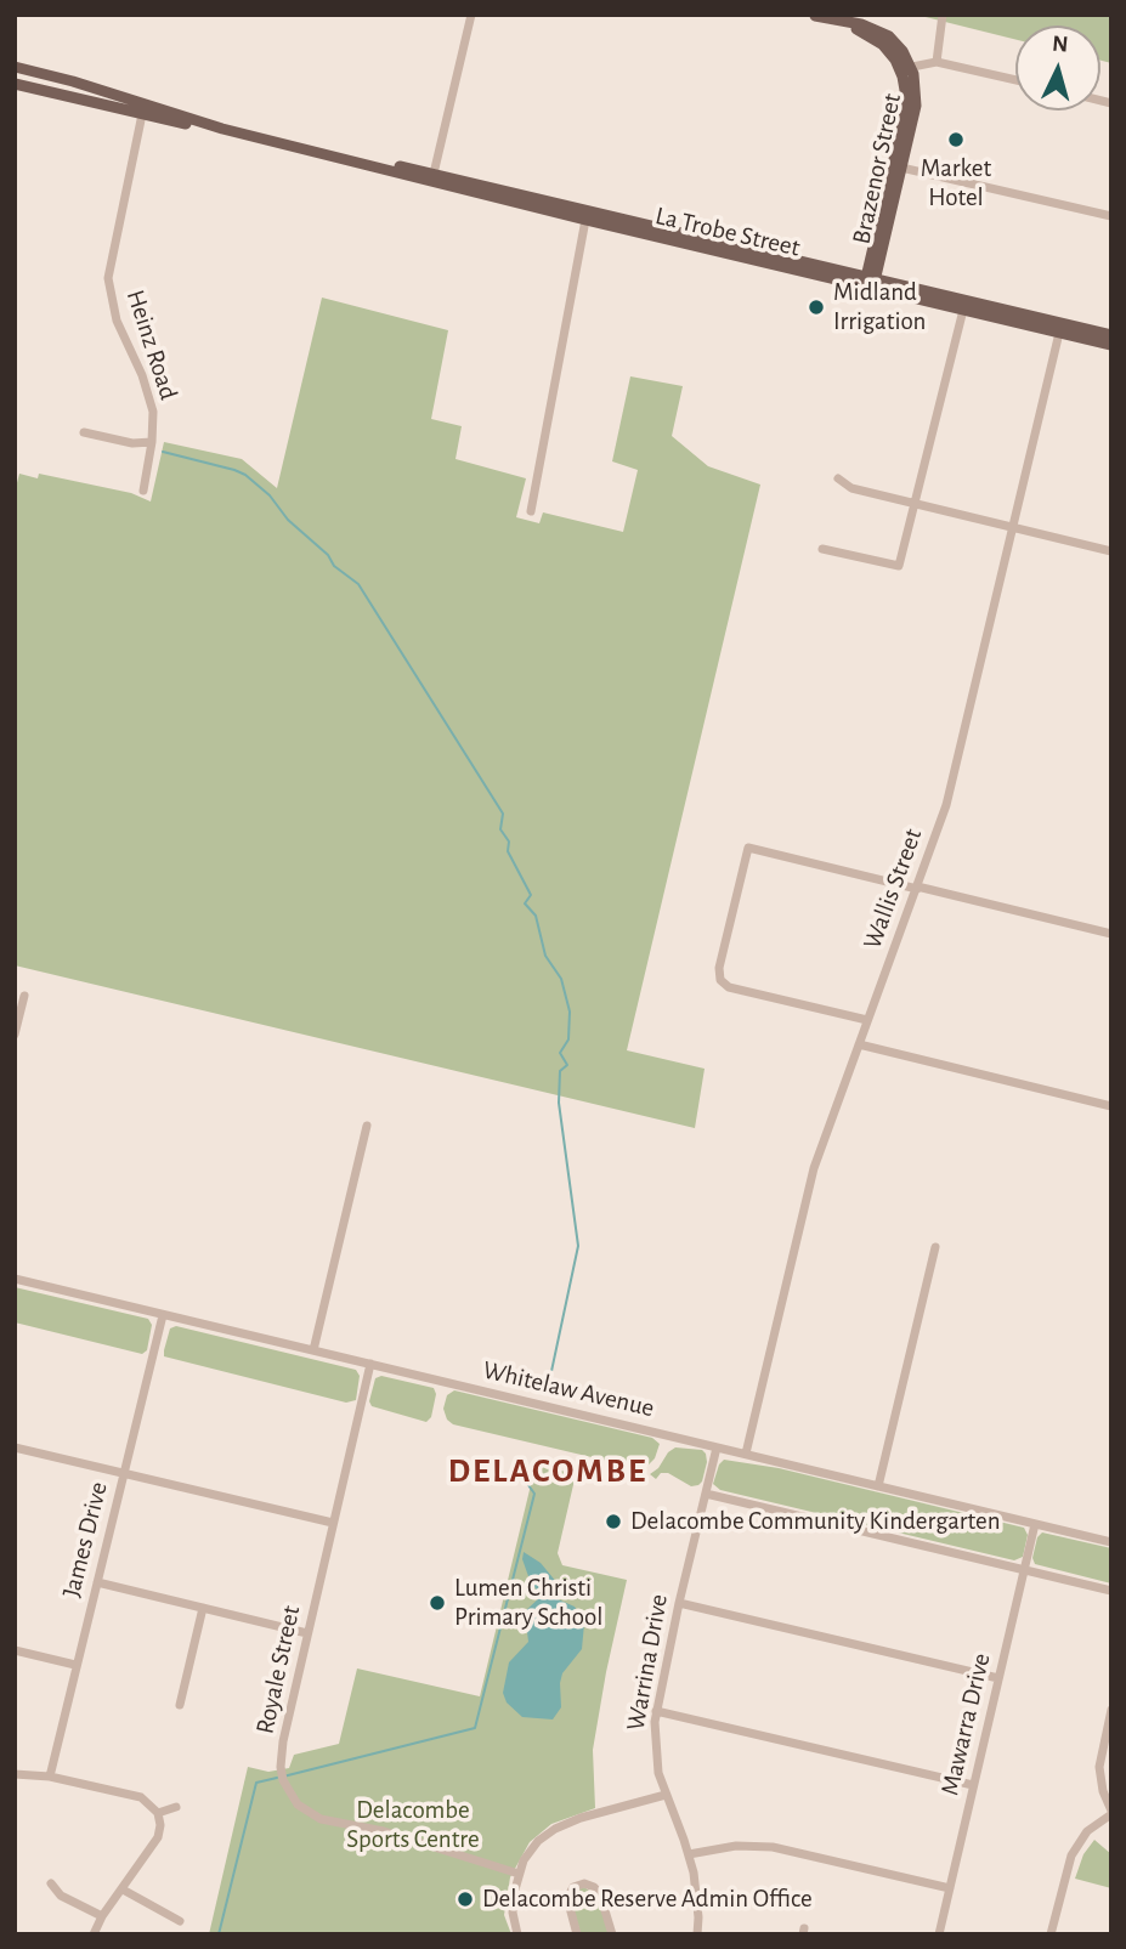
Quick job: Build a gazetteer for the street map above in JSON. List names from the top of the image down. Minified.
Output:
{"streets":{"main road":["Brazenor Street","La Trobe Street"],"street":["Heinz Road","Wallis Street","Whitelaw Avenue","James Drive","Warrina Drive","Royale Street","Mawarra Drive"]},"crossings":[["Brazenor Street","La Trobe Street"],["La Trobe Street","Heinz Road"],["La Trobe Street","Wallis Street"],["Wallis Street","Whitelaw Avenue"],["Whitelaw Avenue","James Drive"],["Whitelaw Avenue","Warrina Drive"],["Whitelaw Avenue","Royale Street"],["Whitelaw Avenue","Mawarra Drive"]],"districts":["DELACOMBE"],"parks":["Delacombe Sports Centre"],"places":["Market Hotel","Midland Irrigation","Delacombe Community Kindergarten","Lumen Christi Primary School","Delacombe Reserve Admin Office"],"north":"top"}
